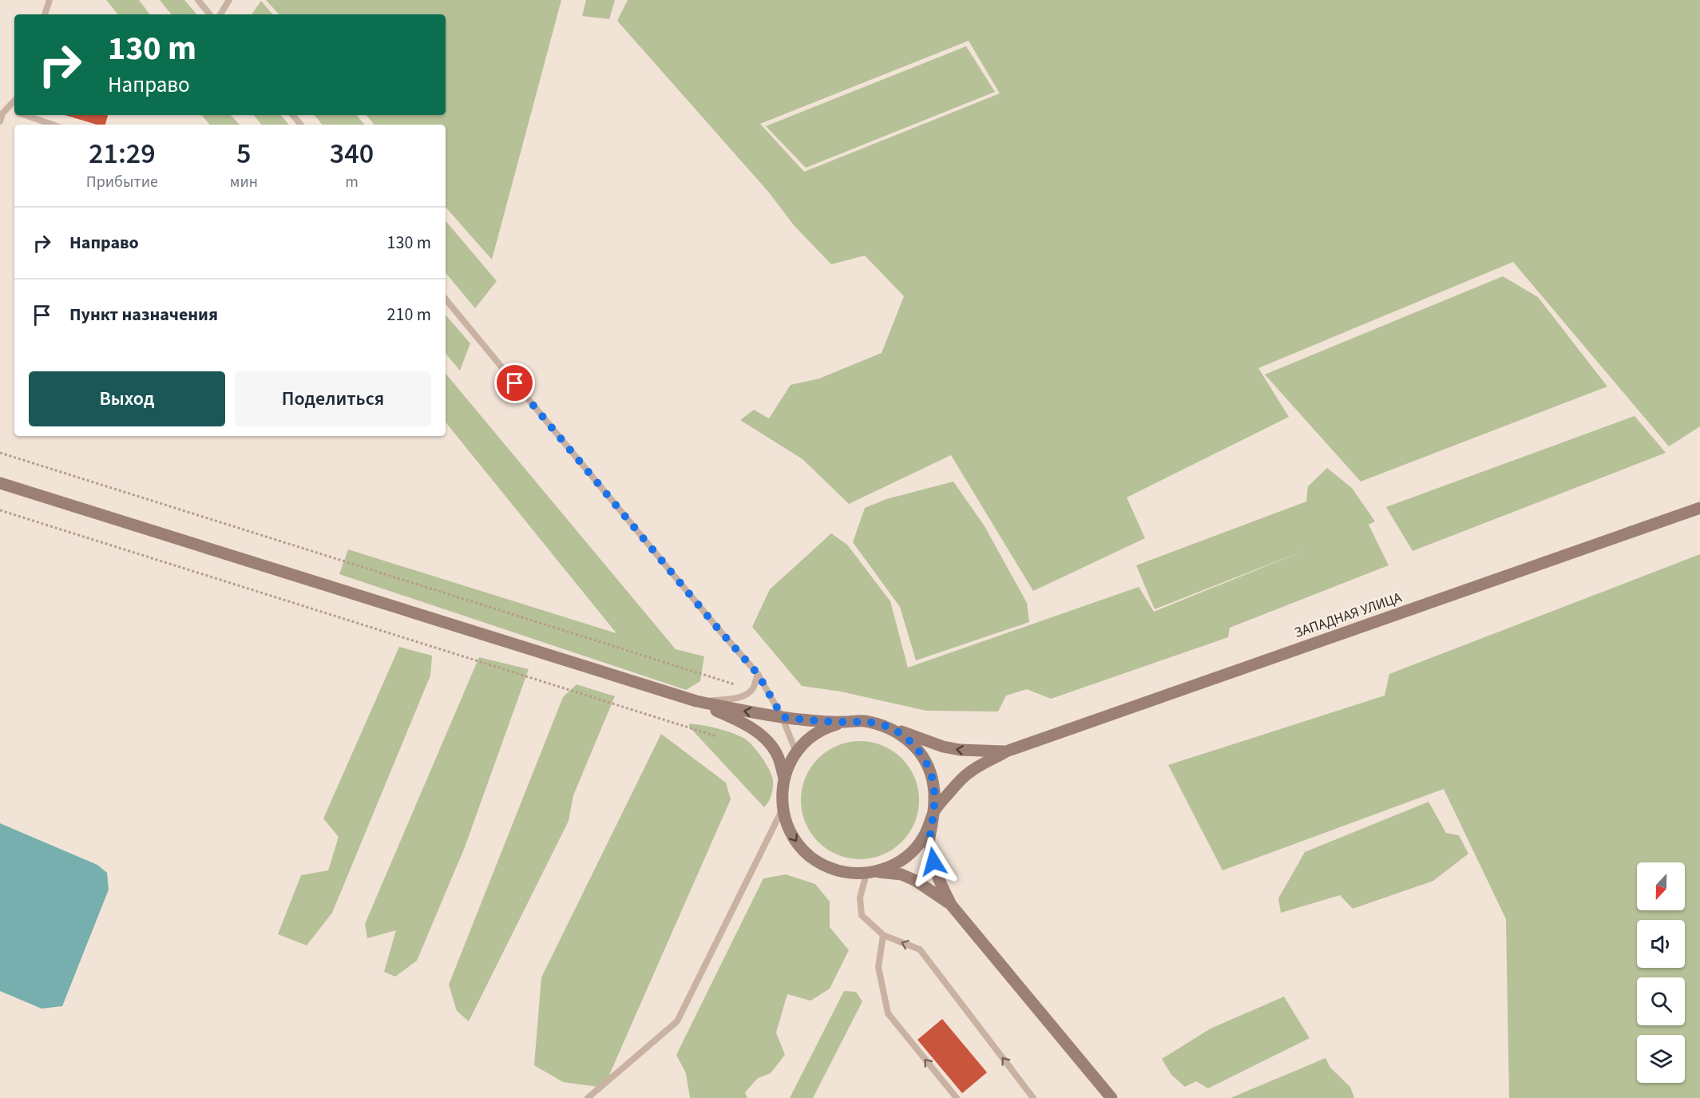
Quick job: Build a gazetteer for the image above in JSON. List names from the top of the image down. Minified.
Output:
{"streets":{"main road":["ЗАПАДНАЯ УЛИЦА"]},"north":"bottom","page":{"turn":["130 m","Направо"],"eta":["21:29","Прибытие","5","мин","340","m"],"list":[{"name":"Направо","value":"130 m"},{"name":"Пункт назначения","value":"210 m"}],"buttons":["Выход","Поделиться"]}}
